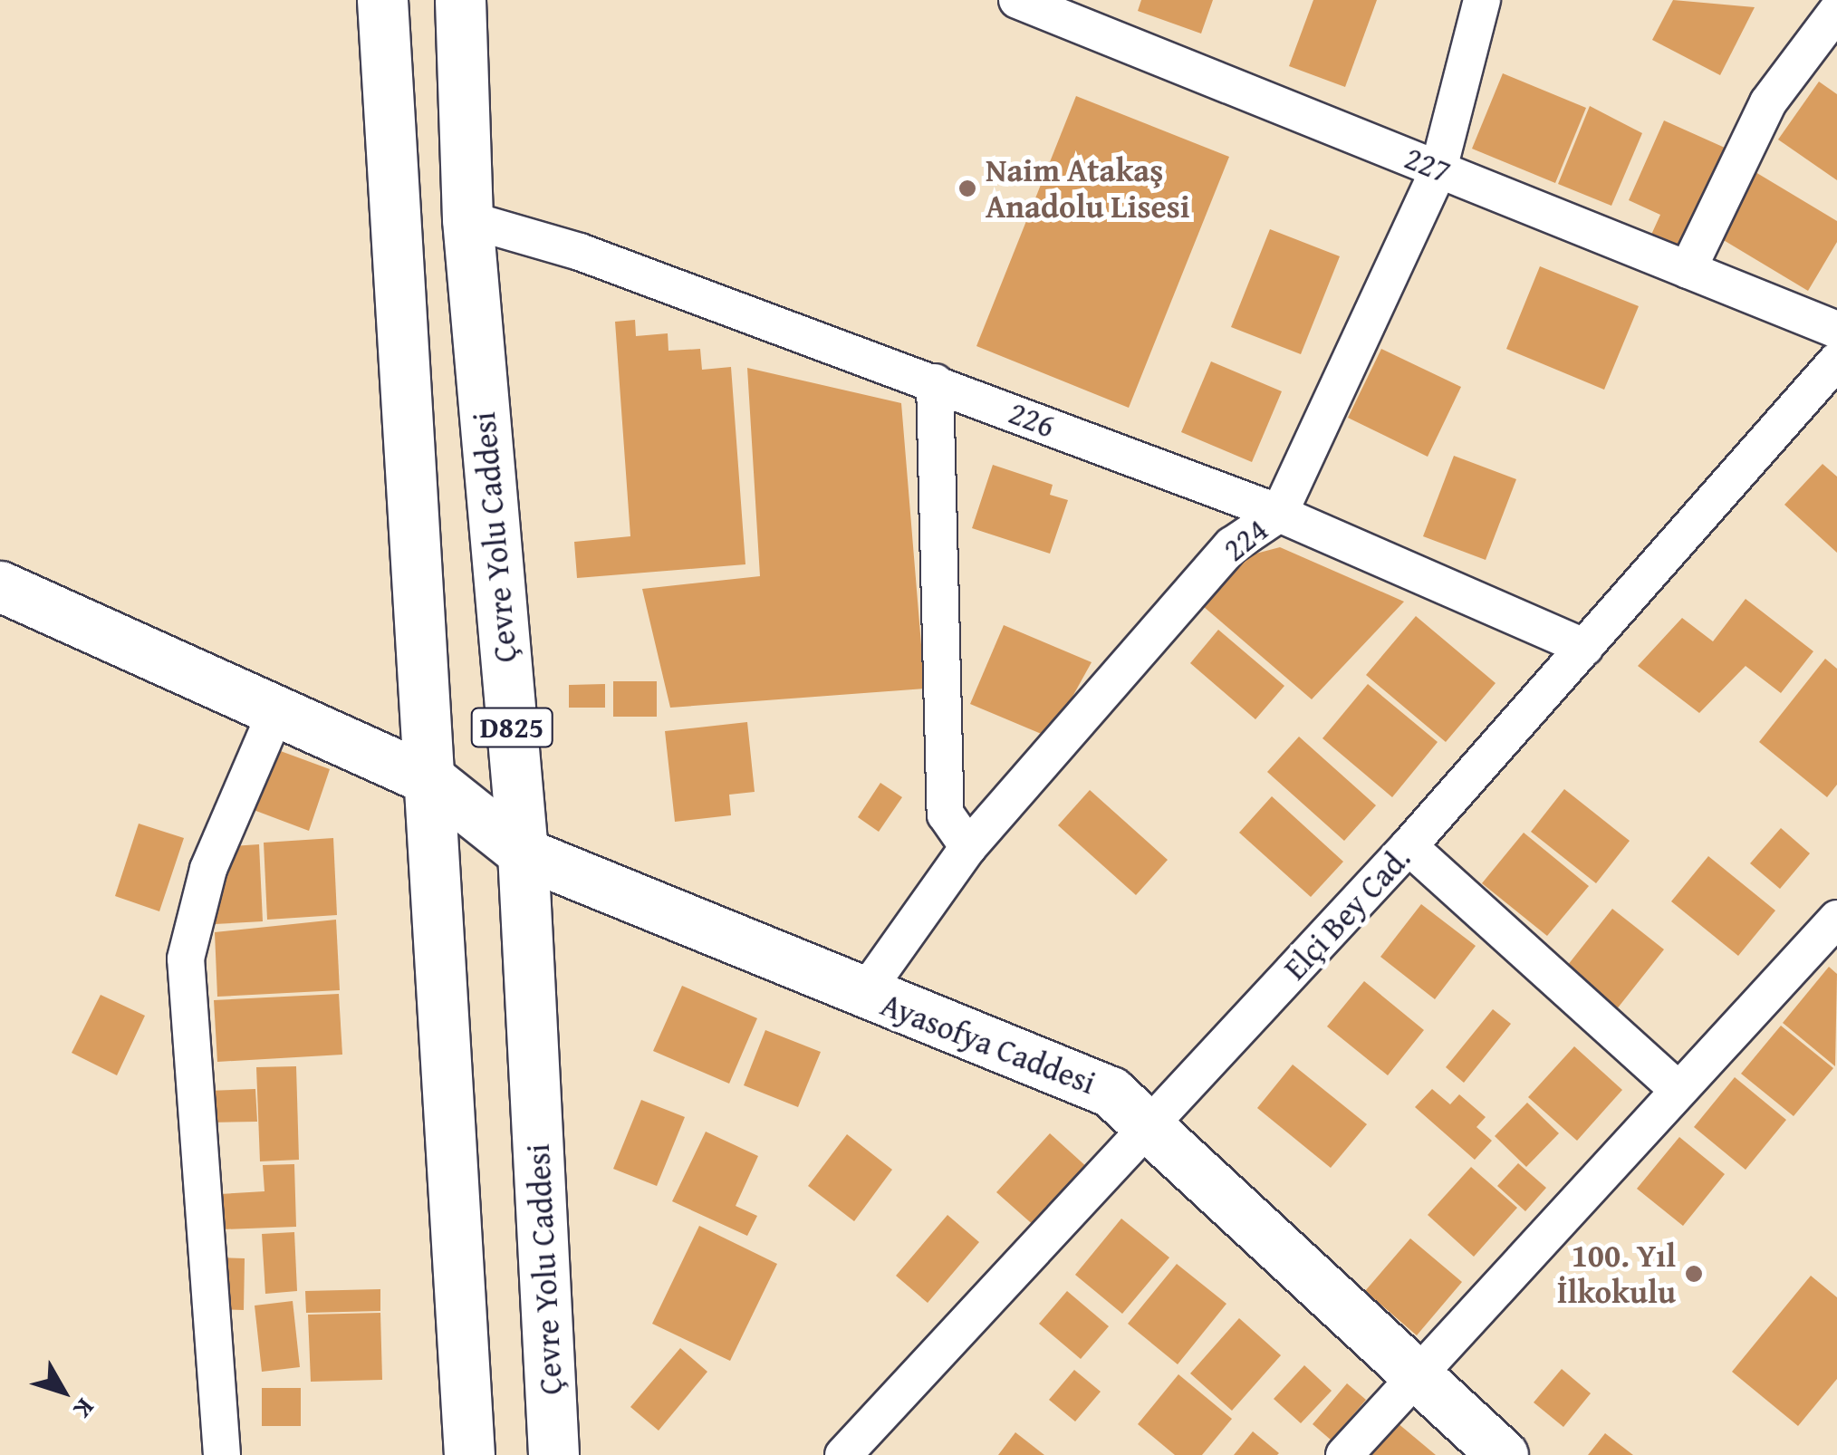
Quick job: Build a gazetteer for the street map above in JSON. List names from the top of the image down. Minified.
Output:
{"streets":{"main road":["Çevre Yolu Caddesi","D825","Ayasofya Caddesi"],"street":["227","226","224","Elçi Bey Cad."]},"crossings":[["227","224"],["226","Çevre Yolu Caddesi"],["226","224"],["226","Elçi Bey Cad."],["Çevre Yolu Caddesi","Ayasofya Caddesi"],["224","Ayasofya Caddesi"],["D825","Ayasofya Caddesi"],["Elçi Bey Cad.","Ayasofya Caddesi"]],"places":["Naim Atakaş Anadolu Lisesi","100. Yıl İlkokulu"],"north":"bottom right"}
